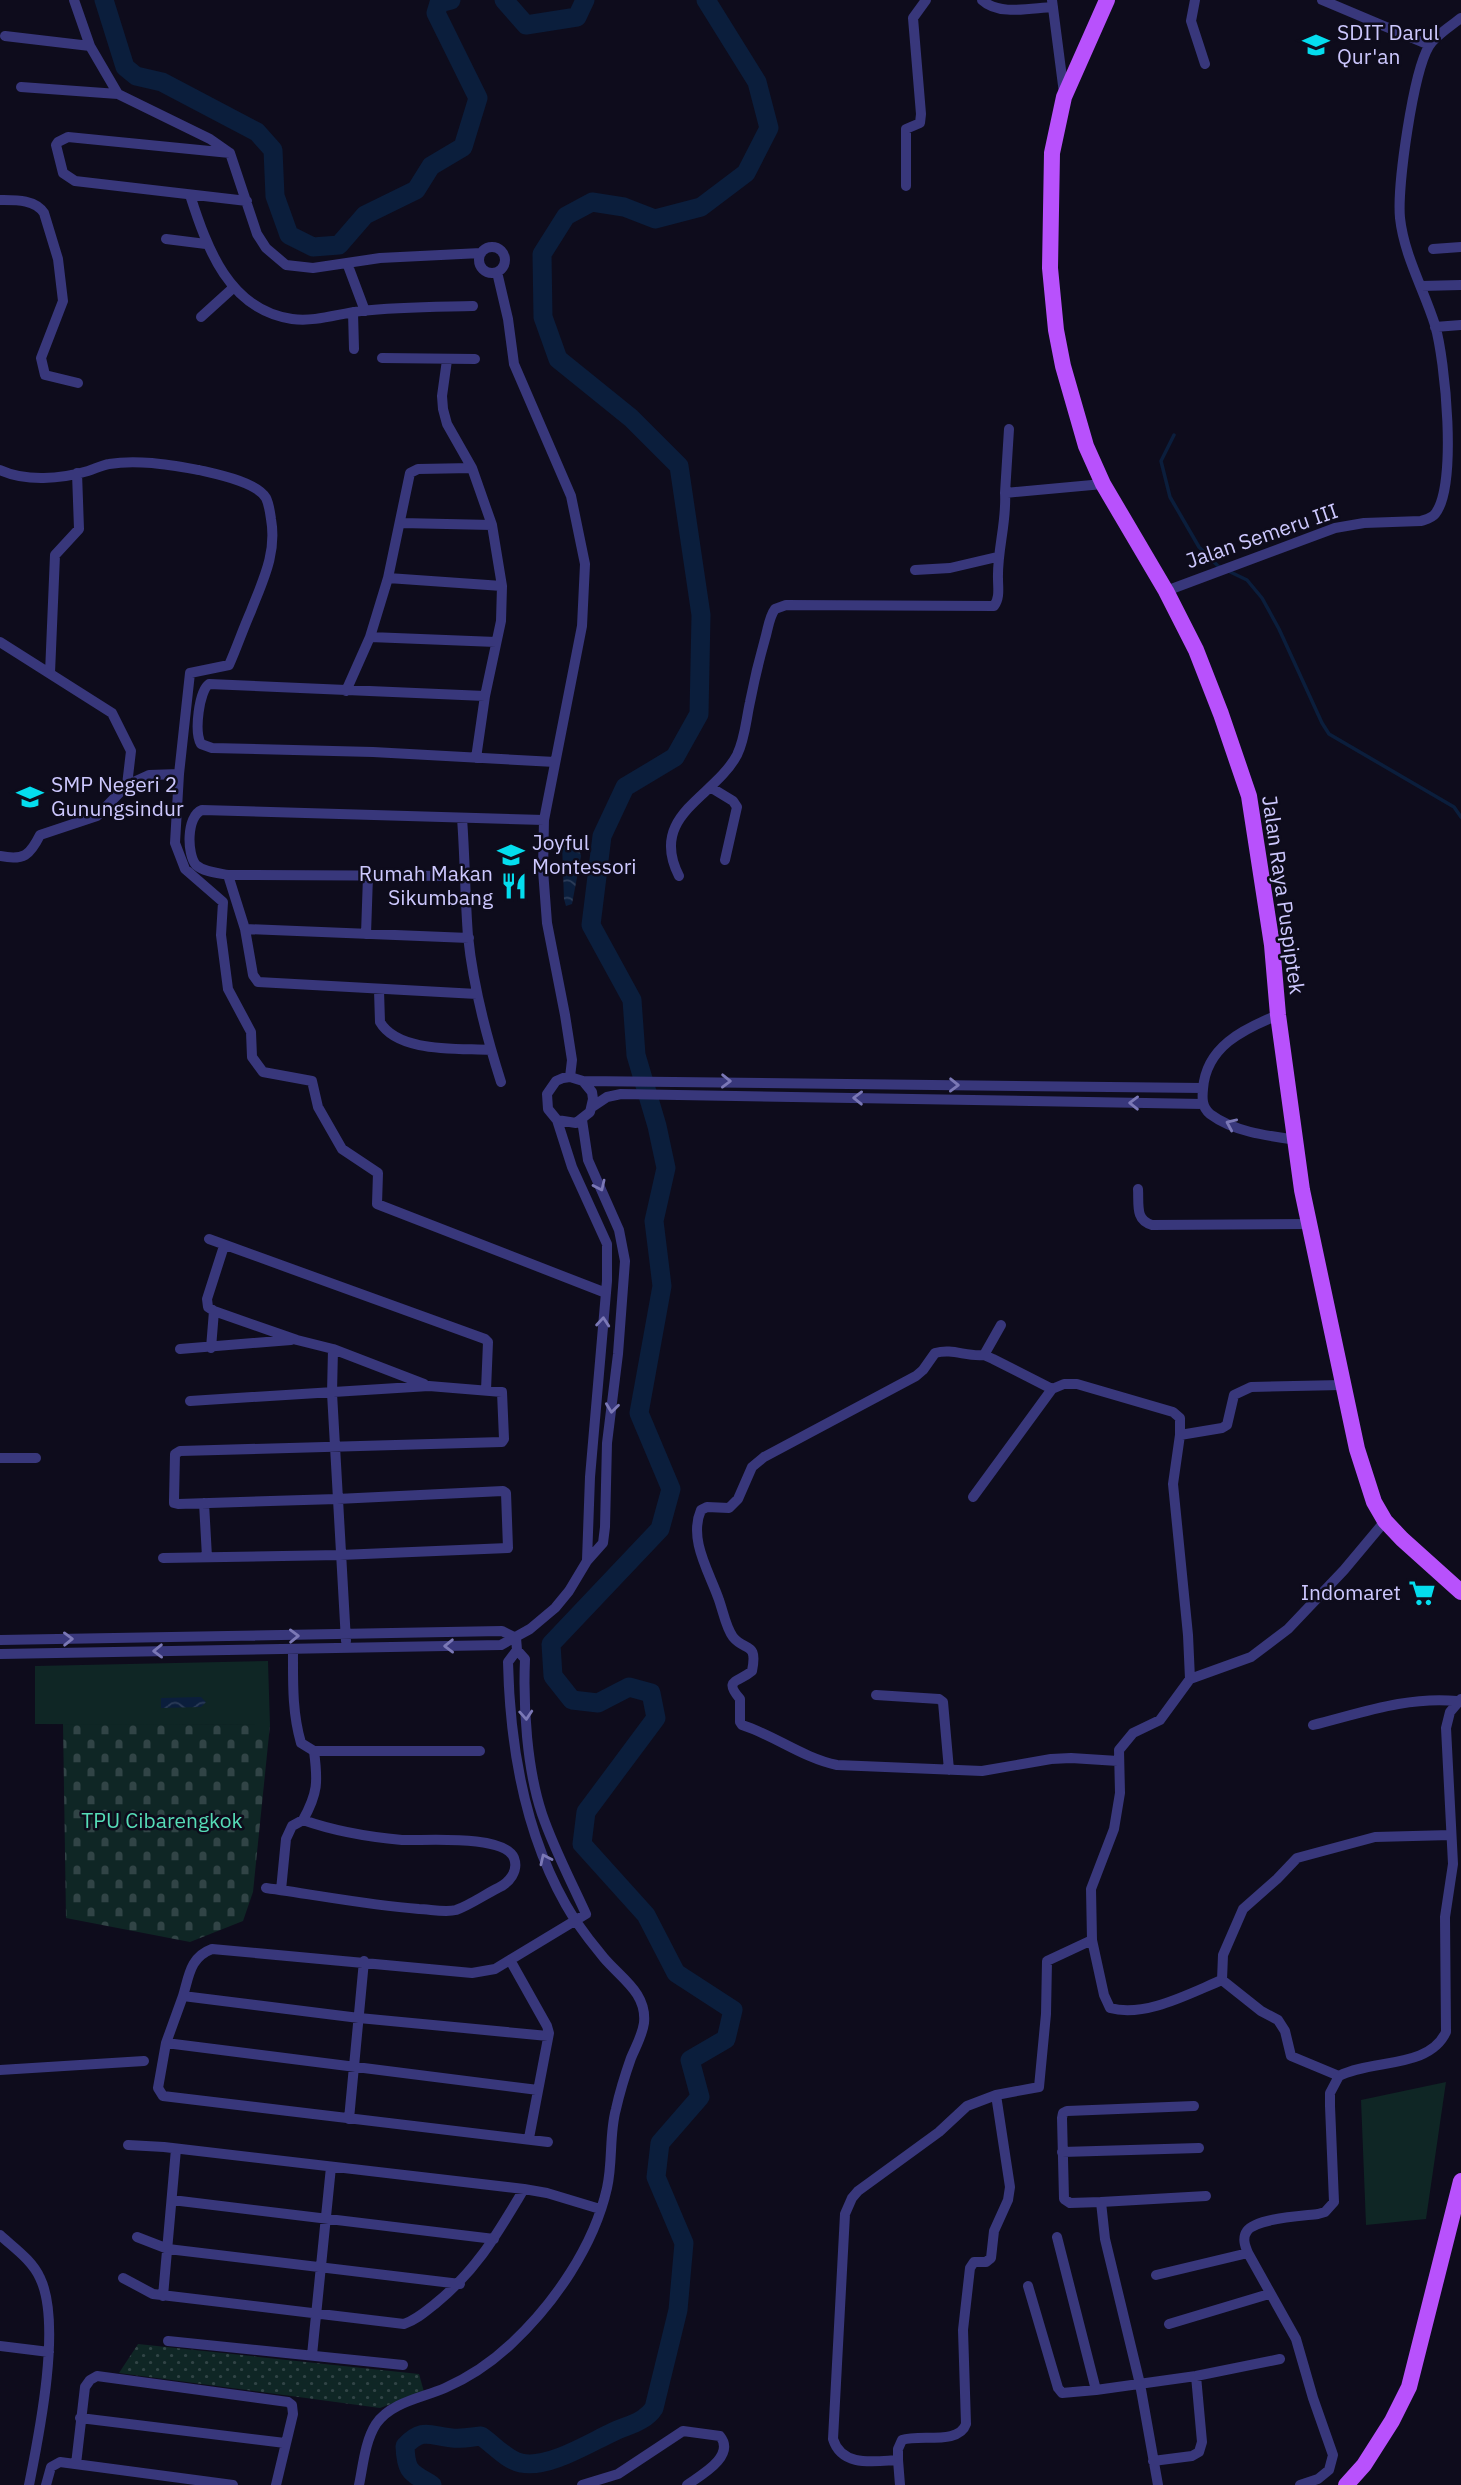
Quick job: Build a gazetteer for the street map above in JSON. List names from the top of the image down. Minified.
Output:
{"streets":{"main road":["Jalan Raya Puspiptek"],"street":["Jalan Semeru III"]},"crossings":[["Jalan Semeru III","Jalan Raya Puspiptek"]],"parks":["TPU Cibarengkok"],"places":{"school or university":["SDIT Darul Qur'an","SMP Negeri 2 Gunungsindur","Joyful Montessori"],"restaurant":["Rumah Makan Sikumbang"],"supermarket":["Indomaret"]}}
